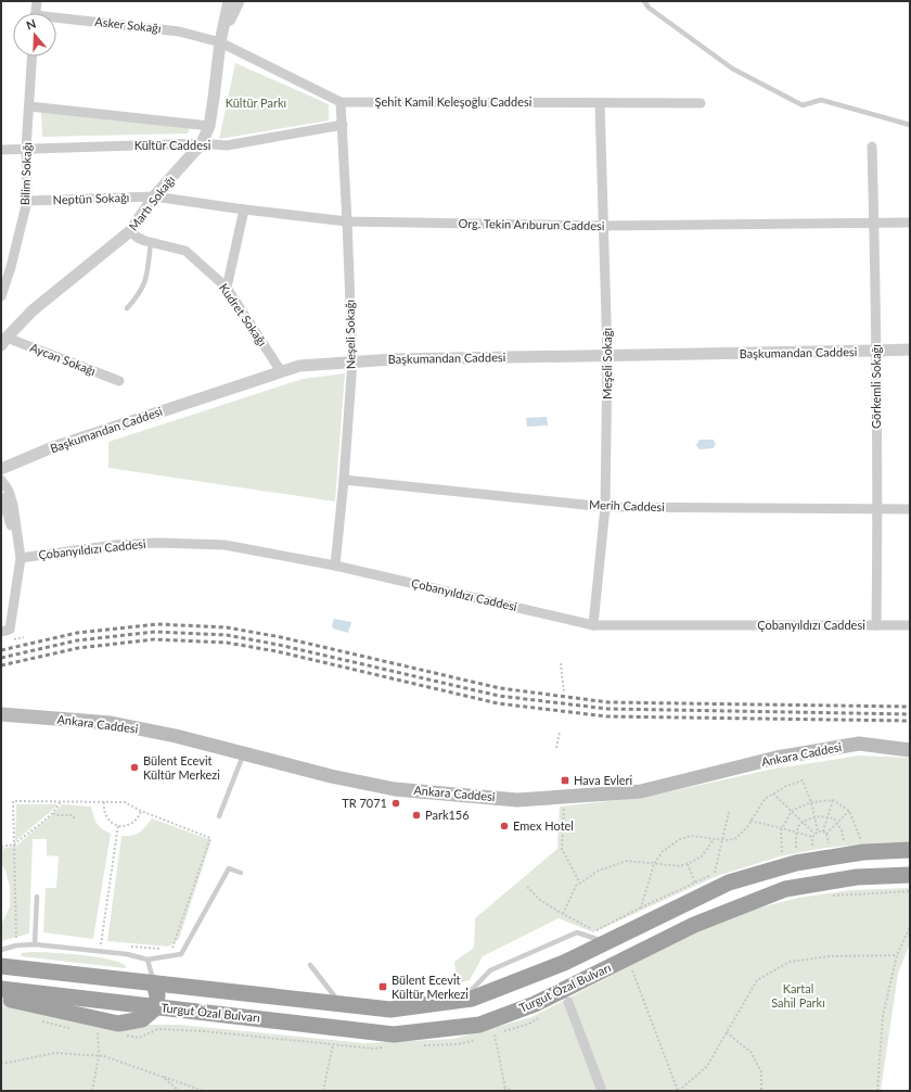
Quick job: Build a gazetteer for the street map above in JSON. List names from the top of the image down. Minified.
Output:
{"streets":{"highway":["Turgut Özal Bulvarı"],"main road":["Ankara Caddesi"],"street":["Asker Sokağı","Şehit Kamil Keleşoğlu Caddesi","Kültür Caddesi","Bilim Sokağı","Neptün Sokağı","Martı Sokağı","Org. Tekin Arıburun Caddesi","Kudret Sokağı","Neşeli Sokağı","Başkumandan Caddesi","Aycan Sokağı","Meşeli Sokağı","Görkemli Sokağı","Merih Caddesi","Çobanyıldızı Caddesi"]},"crossings":[["Asker Sokağı","Şehit Kamil Keleşoğlu Caddesi"],["Asker Sokağı","Martı Sokağı"],["Şehit Kamil Keleşoğlu Caddesi","Martı Sokağı"],["Şehit Kamil Keleşoğlu Caddesi","Neşeli Sokağı"],["Şehit Kamil Keleşoğlu Caddesi","Meşeli Sokağı"],["Kültür Caddesi","Bilim Sokağı"],["Kültür Caddesi","Martı Sokağı"],["Kültür Caddesi","Neşeli Sokağı"],["Bilim Sokağı","Neptün Sokağı"],["Neptün Sokağı","Martı Sokağı"],["Neptün Sokağı","Org. Tekin Arıburun Caddesi"],["Martı Sokağı","Org. Tekin Arıburun Caddesi"],["Martı Sokağı","Kudret Sokağı"],["Martı Sokağı","Aycan Sokağı"],["Org. Tekin Arıburun Caddesi","Neşeli Sokağı"],["Org. Tekin Arıburun Caddesi","Meşeli Sokağı"],["Org. Tekin Arıburun Caddesi","Görkemli Sokağı"],["Kudret Sokağı","Başkumandan Caddesi"],["Neşeli Sokağı","Başkumandan Caddesi"],["Neşeli Sokağı","Merih Caddesi"],["Neşeli Sokağı","Çobanyıldızı Caddesi"],["Başkumandan Caddesi","Meşeli Sokağı"],["Başkumandan Caddesi","Görkemli Sokağı"],["Meşeli Sokağı","Merih Caddesi"],["Meşeli Sokağı","Çobanyıldızı Caddesi"],["Görkemli Sokağı","Merih Caddesi"],["Görkemli Sokağı","Çobanyıldızı Caddesi"]],"parks":["Kültür Parkı","Kartal Sahil Parkı"],"places":{"other":["Bülent Ecevit Kültür Merkezi","TR 7071","Park156","Emex Hotel"],"transit":["Hava Evleri","Bülent Ecevi̇t Kültür Merkezi̇"]},"north":"top"}
